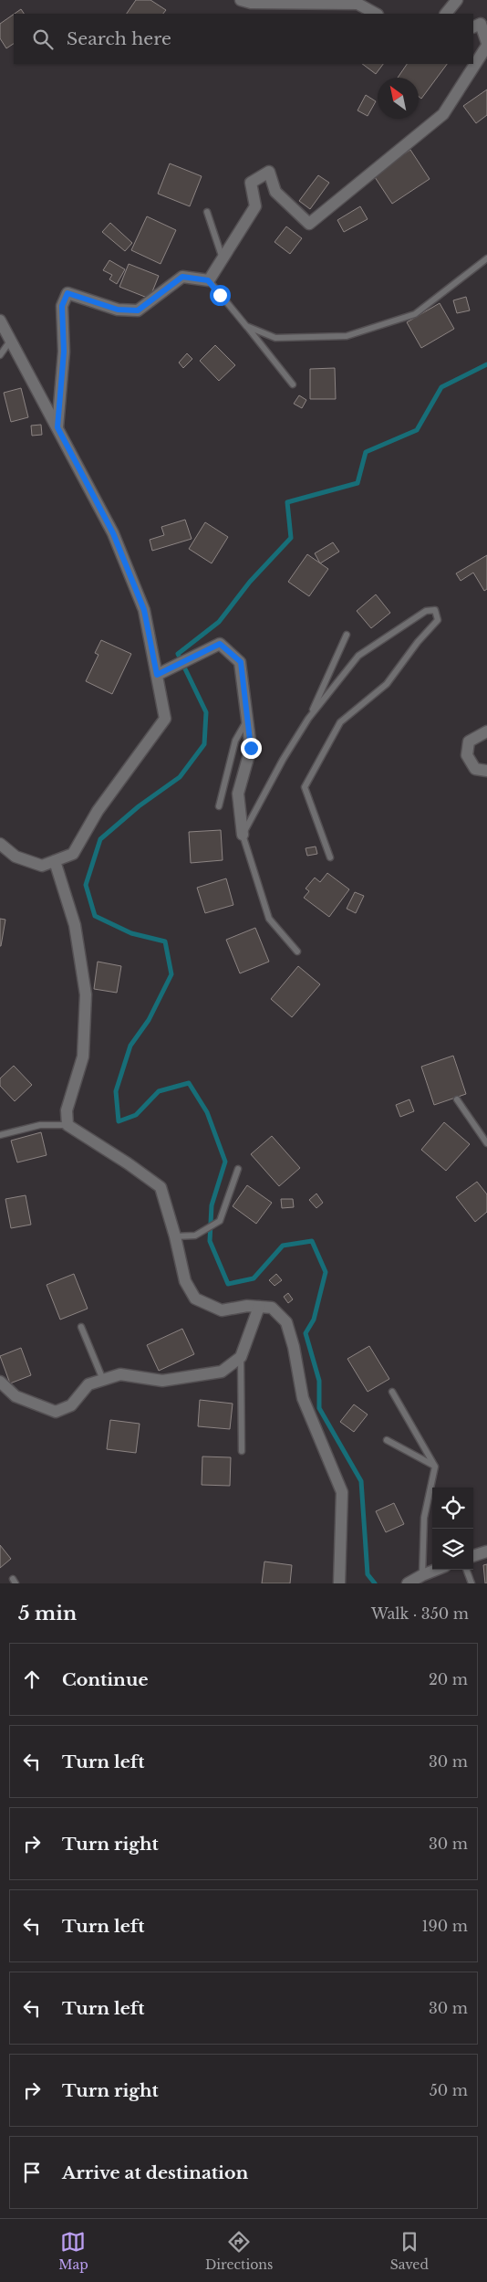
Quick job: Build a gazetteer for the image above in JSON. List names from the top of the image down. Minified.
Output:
{"north":"top left","page":{"search":"Search here","heading":["5 min","Walk · 350 m"],"list":[["Continue","20 m"],["Turn left","30 m"],["Turn right","30 m"],["Turn left","190 m"],["Turn left","30 m"],["Turn right","50 m"],"Arrive at destination"],"nav":["Map","Directions","Saved"]}}
